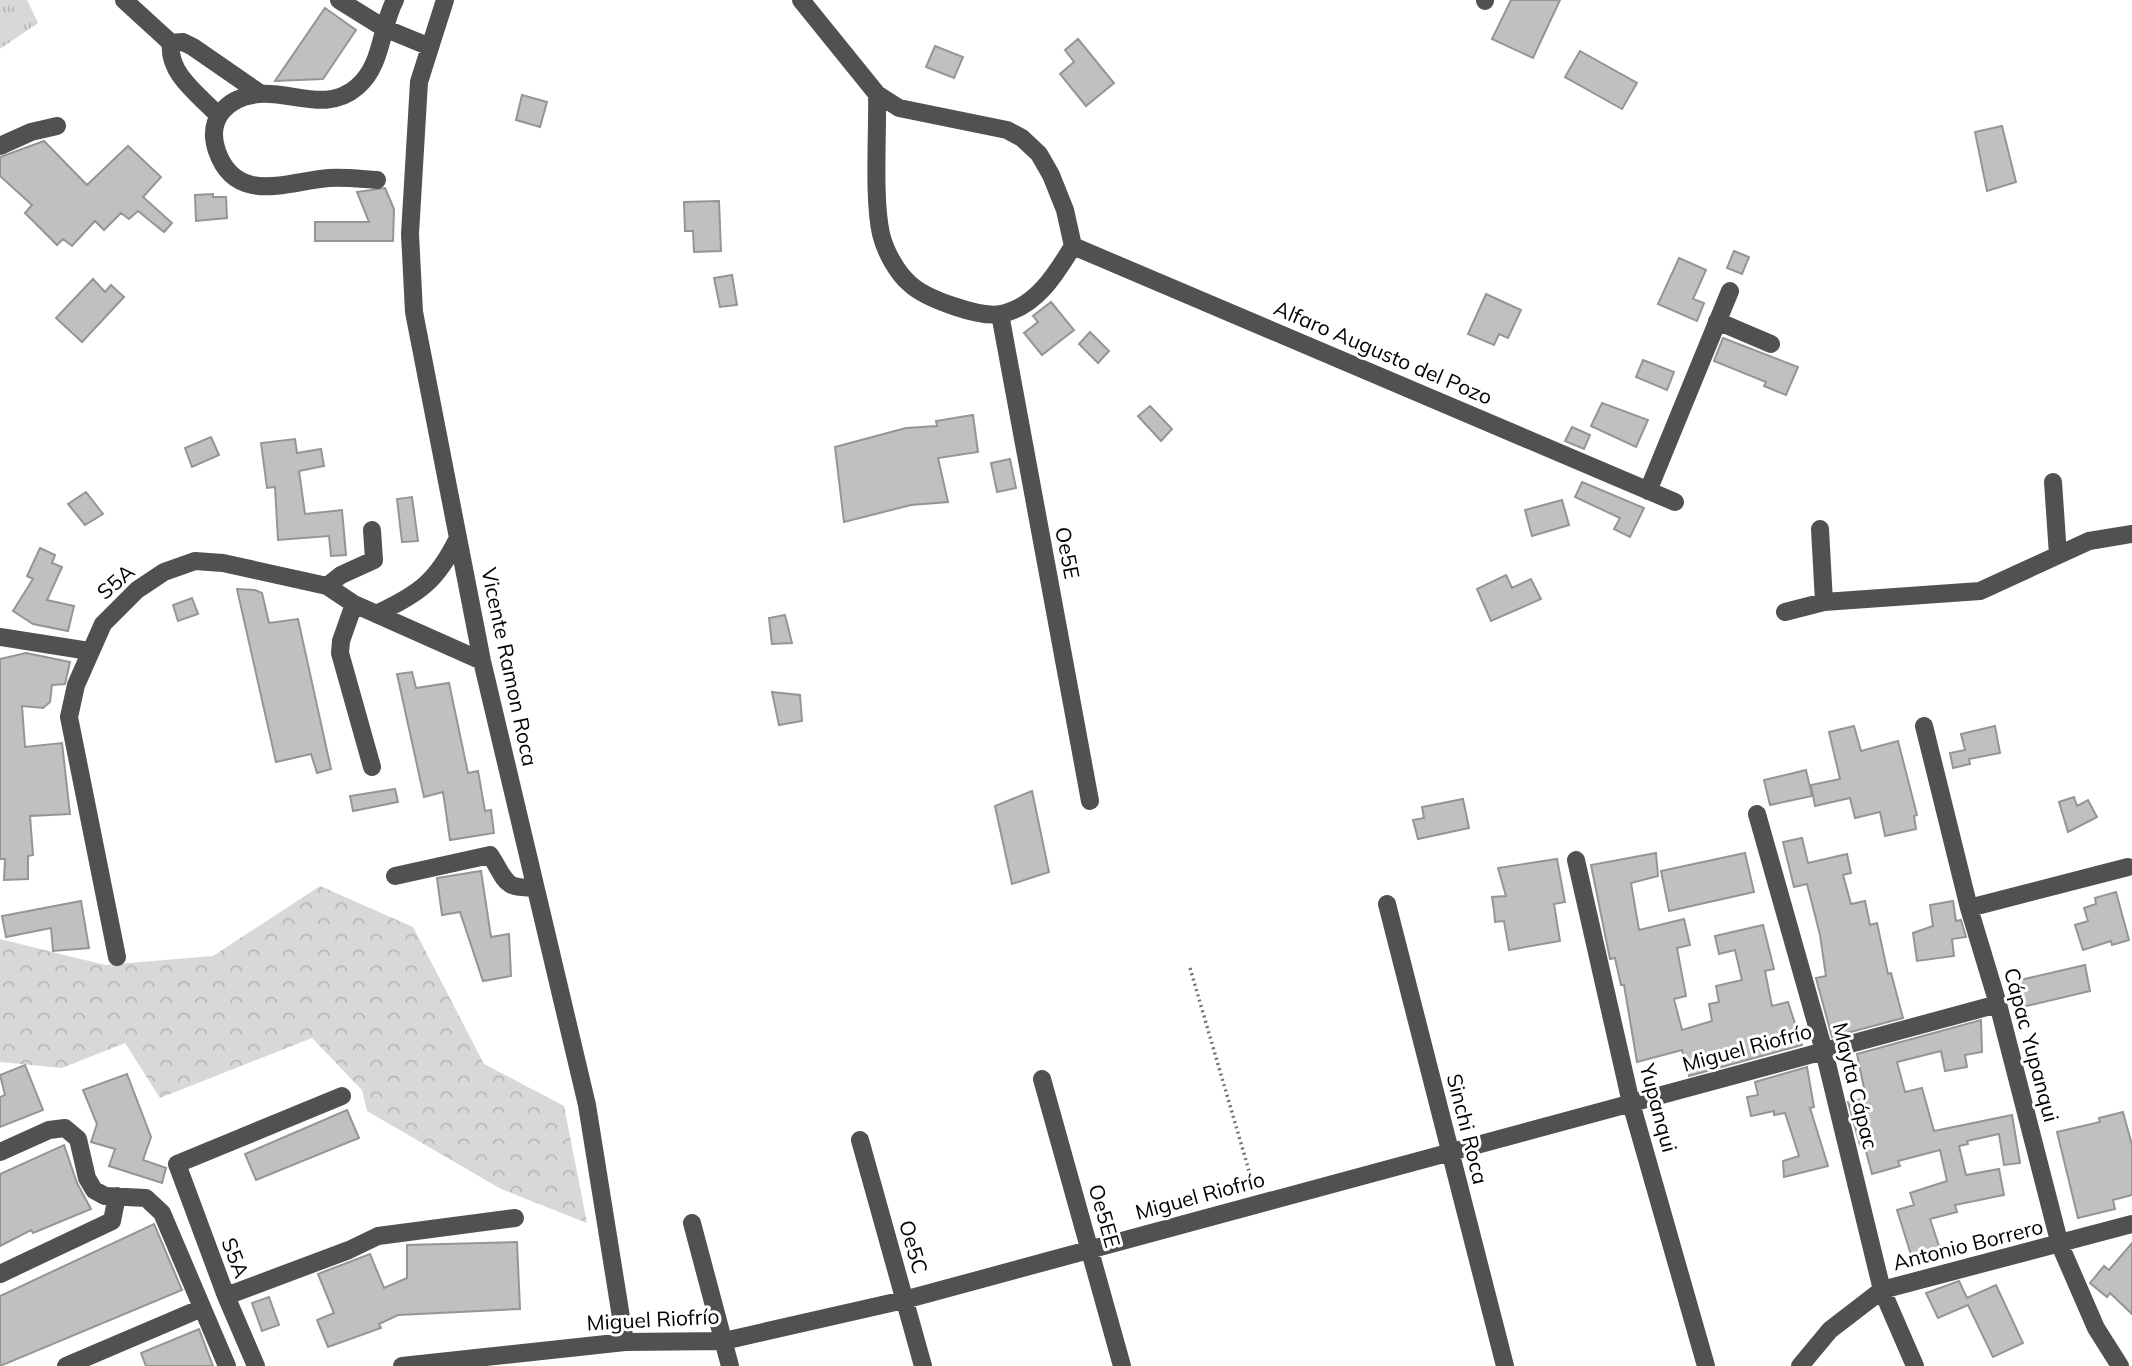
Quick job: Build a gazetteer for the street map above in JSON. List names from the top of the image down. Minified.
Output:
{"streets":{"street":["Alfaro Augusto del Pozo","Oe5E","S5A","Vicente Ramon Roca","Cápac Yupanqui","Miguel Riofrío","Mayta Cápac","Yupanqui","Sinchi Roca","Oe5EE","Antonio Borrero","Oe5C"]},"crossings":[["S5A","Vicente Ramon Roca"],["Vicente Ramon Roca","Miguel Riofrío"],["Cápac Yupanqui","Miguel Riofrío"],["Cápac Yupanqui","Antonio Borrero"],["Miguel Riofrío","Mayta Cápac"],["Miguel Riofrío","Yupanqui"],["Miguel Riofrío","Sinchi Roca"],["Miguel Riofrío","Oe5EE"],["Miguel Riofrío","Oe5C"],["Mayta Cápac","Antonio Borrero"]]}
